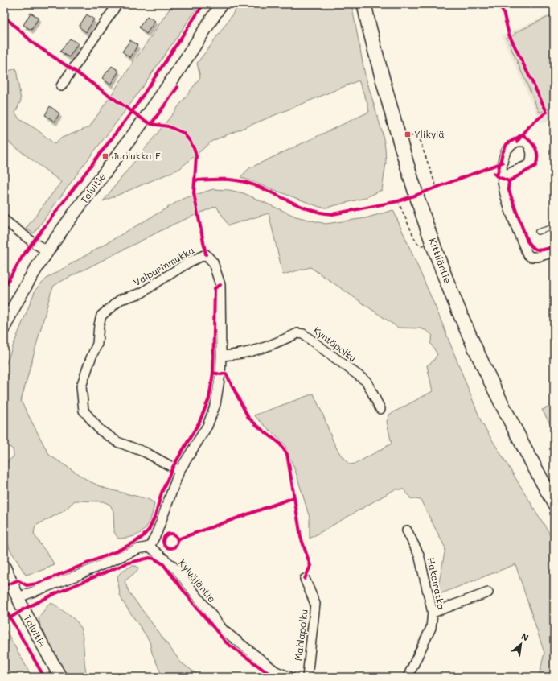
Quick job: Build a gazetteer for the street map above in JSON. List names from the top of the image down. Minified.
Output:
{"streets":{"main road":["Kittiläntie"],"street":["Talvitie","Valpurinmukka","Kyntöpolku","Kylväjäntie","Hakamatka","Mahlapolku"]},"crossings":[["Valpurinmukka","Kyntöpolku"]],"places":{"transit":["Ylikylä","Juolukka E"]},"north":"top right"}
